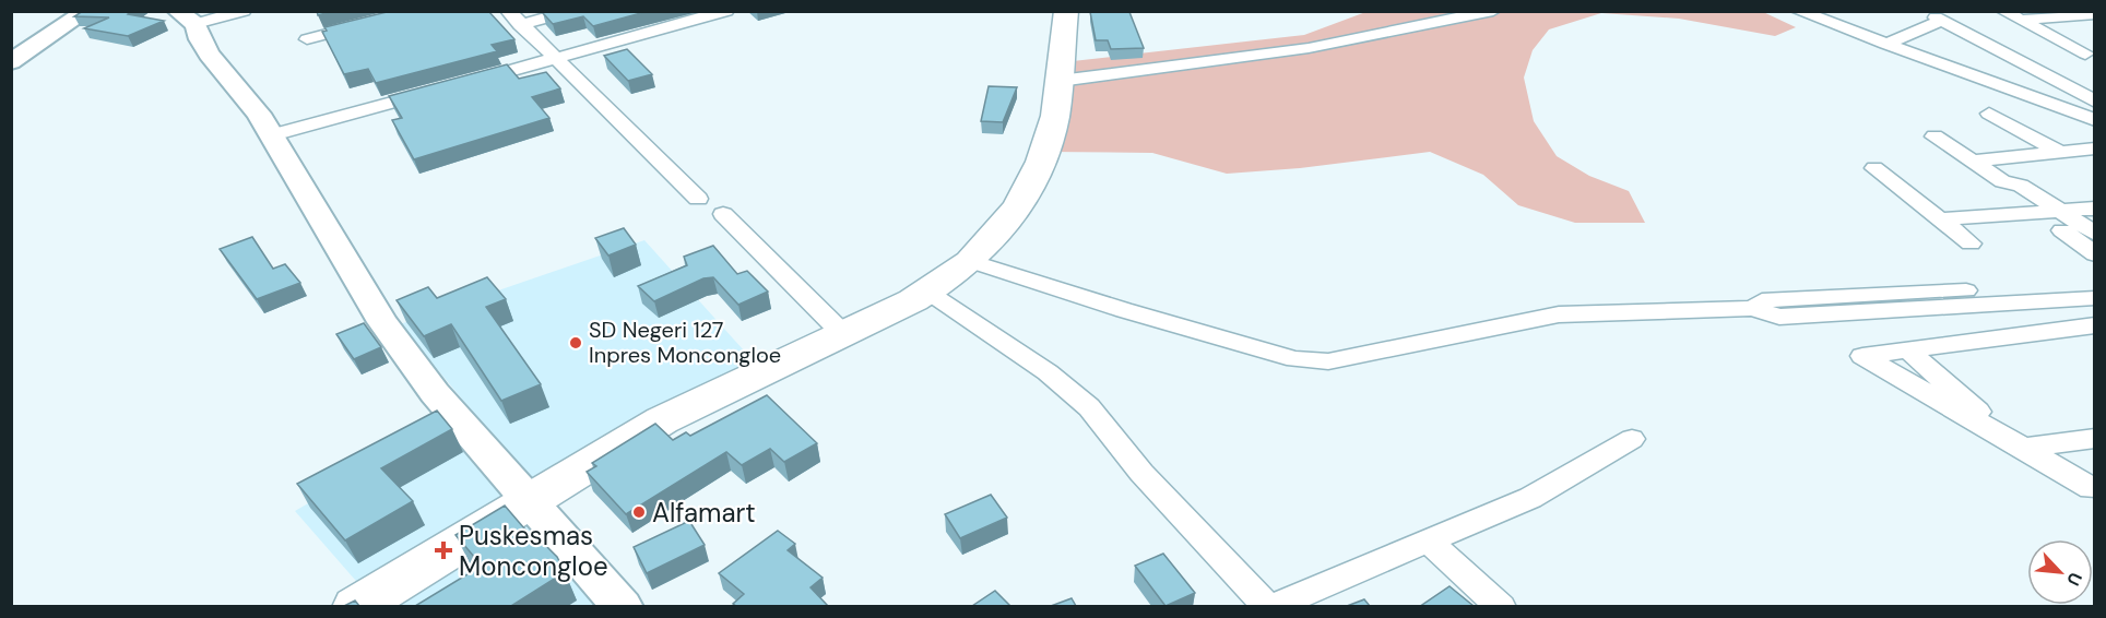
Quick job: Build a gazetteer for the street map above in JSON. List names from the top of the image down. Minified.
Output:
{"places":{"other":["SD Negeri 127 Inpres Moncongloe","Alfamart"],"health":["Puskesmas Moncongloe"]},"north":"bottom right"}
